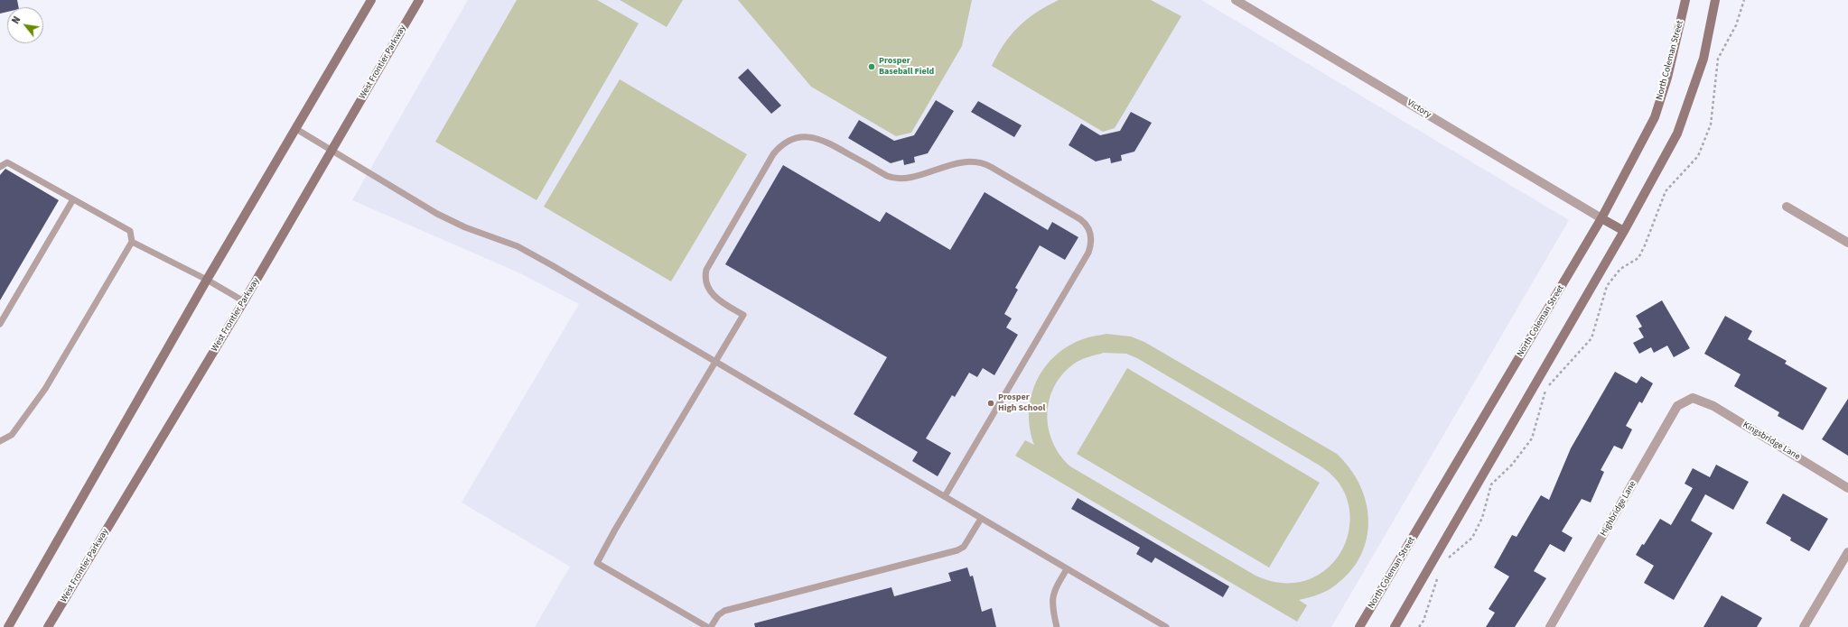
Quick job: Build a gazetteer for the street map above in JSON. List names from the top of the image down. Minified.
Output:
{"streets":{"street":["North Coleman Street","West Frontier Parkway","Victory","Kingsbridge Lane","Highbridge Lane"]},"crossings":[["North Coleman Street","Victory"],["Kingsbridge Lane","Highbridge Lane"]],"places":["Prosper Baseball Field","Prosper High School"],"north":"top left"}
